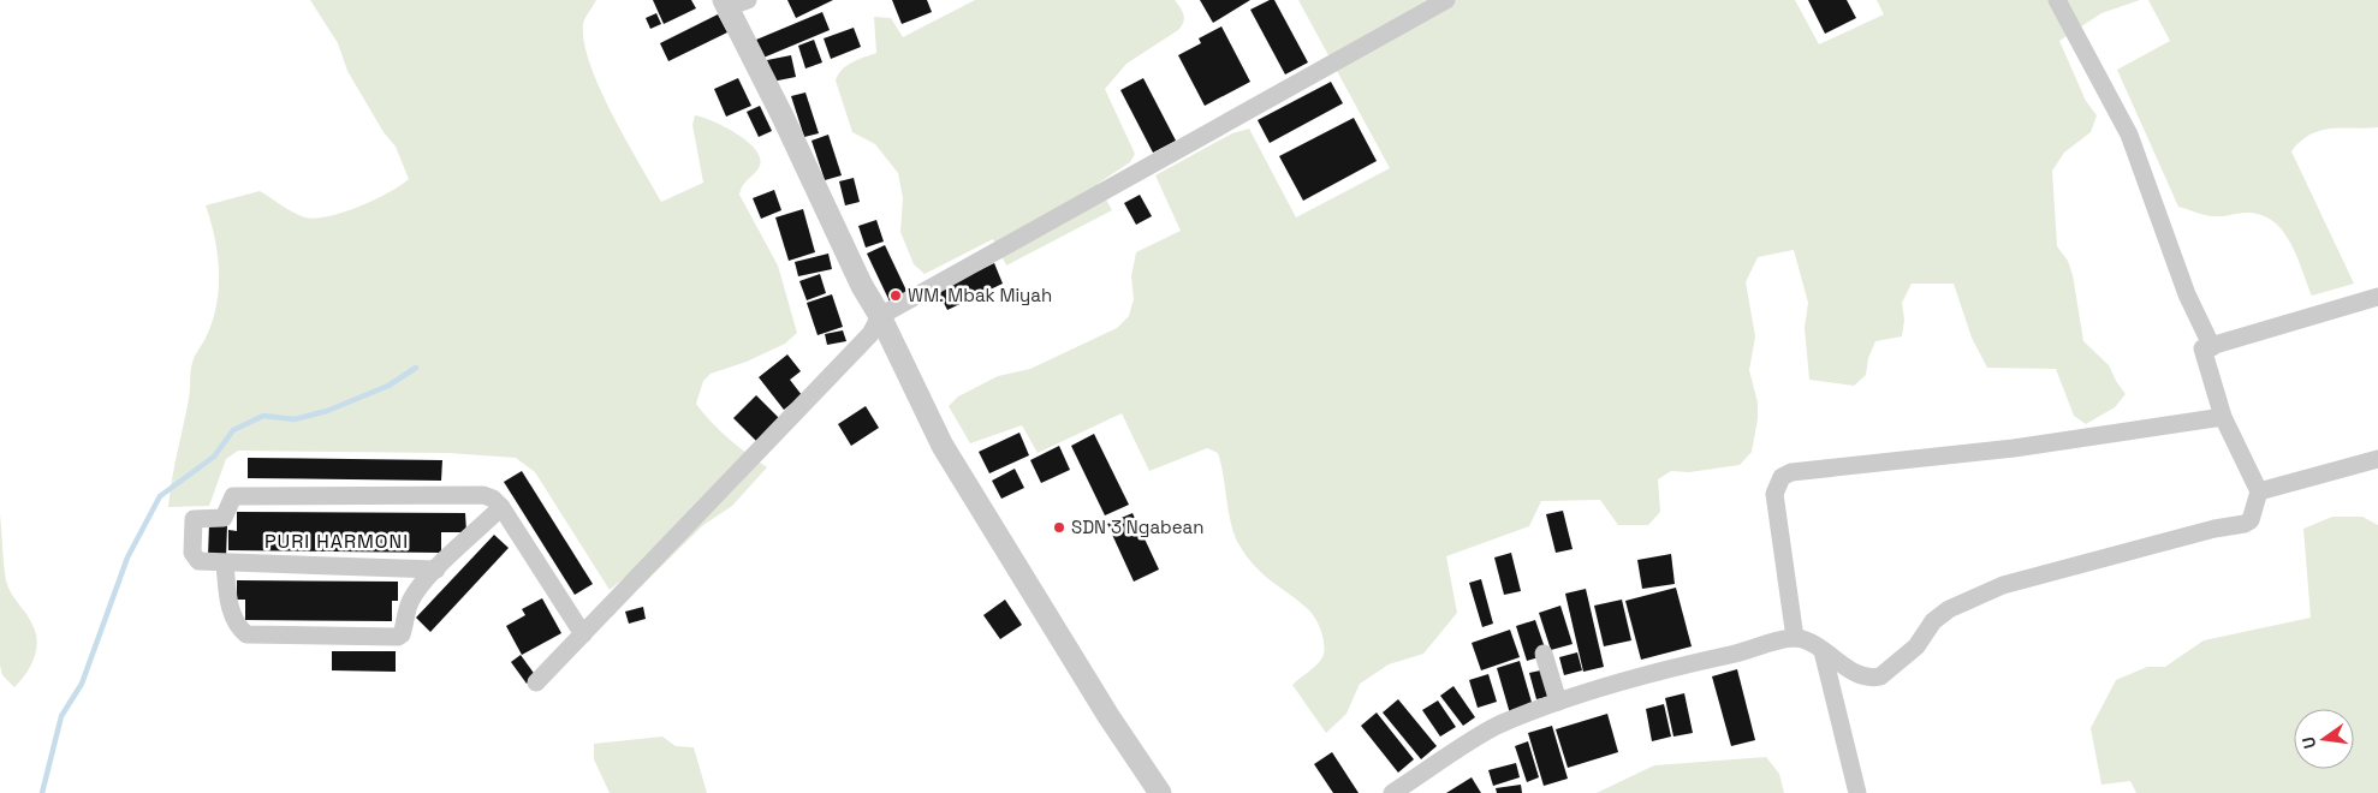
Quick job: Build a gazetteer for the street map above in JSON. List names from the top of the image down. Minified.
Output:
{"districts":["PURI HARMONI"],"places":["WM. Mbak Miyah","SDN 3 Ngabean"],"north":"left"}
